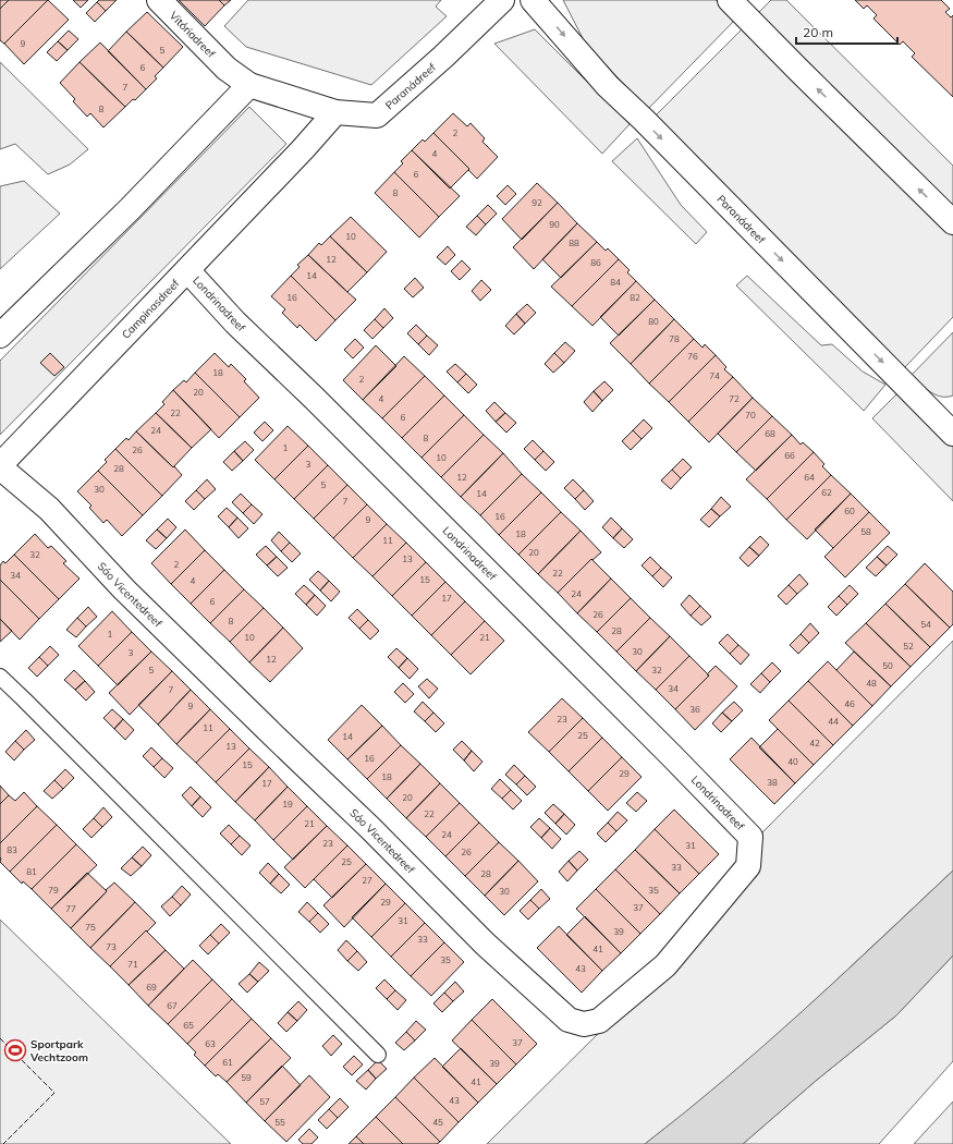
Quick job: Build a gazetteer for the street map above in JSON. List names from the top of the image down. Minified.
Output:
{"streets":{"street":["Vitóriadreef","Paranádreef","Londrinadreef","Campinasdreef","Sáo Vicentedreef"]},"crossings":[["Vitóriadreef","Paranádreef"],["Paranádreef","Campinasdreef"],["Londrinadreef","Campinasdreef"],["Londrinadreef","Sáo Vicentedreef"],["Campinasdreef","Sáo Vicentedreef"]],"places":{"sports":["Sportpark Vechtzoom"]},"house_numbers":["9","5","6","7","8","2","4","6","8","92","90","10","88","12","86","14","84","16","82","80","78","76","18","74","2","20","4","72","22","70","6","24","68","8","1","26","66","10","3","28","12","64","5","30","62","14","7","60","16","9","58","18","11","20","32","13","2","22","34","15","4","24","17","6","26","8","54","28","1","10","21","52","30","3","12","50","5","32","48","34","7","46","9","36","23","44","11","25","14","42","13","16","40","15","29","18","38","17","20","19","22","21","24","23","31","83","26","25","33","81","28","27","79","35","30","29","37","77","31","75","39","33","73","41","35","71","43","69","67","65","37","63","61","39","59","41","43","57","55","45"],"scale_bar":"20 m"}
